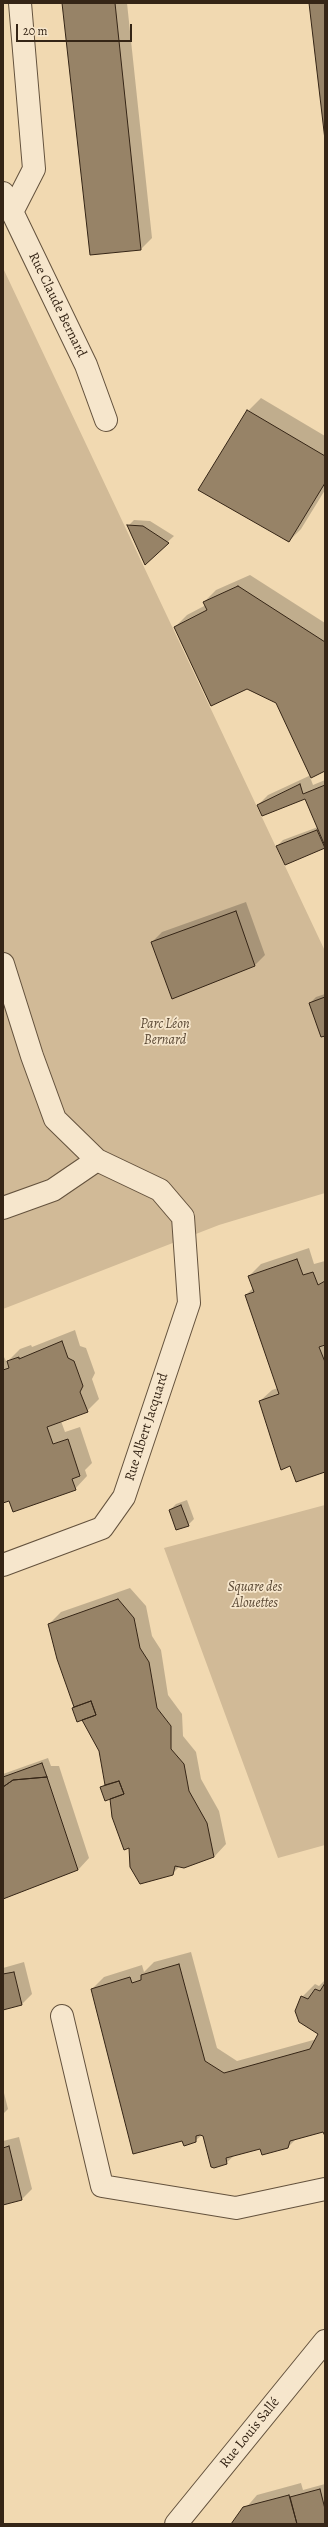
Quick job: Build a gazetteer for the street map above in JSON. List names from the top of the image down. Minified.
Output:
{"streets":{"street":["Rue Claude Bernard","Rue Albert Jacquard","Rue Louis Sallé"]},"parks":["Parc Léon Bernard","Square des Alouettes"],"scale_bar":"20 m"}
